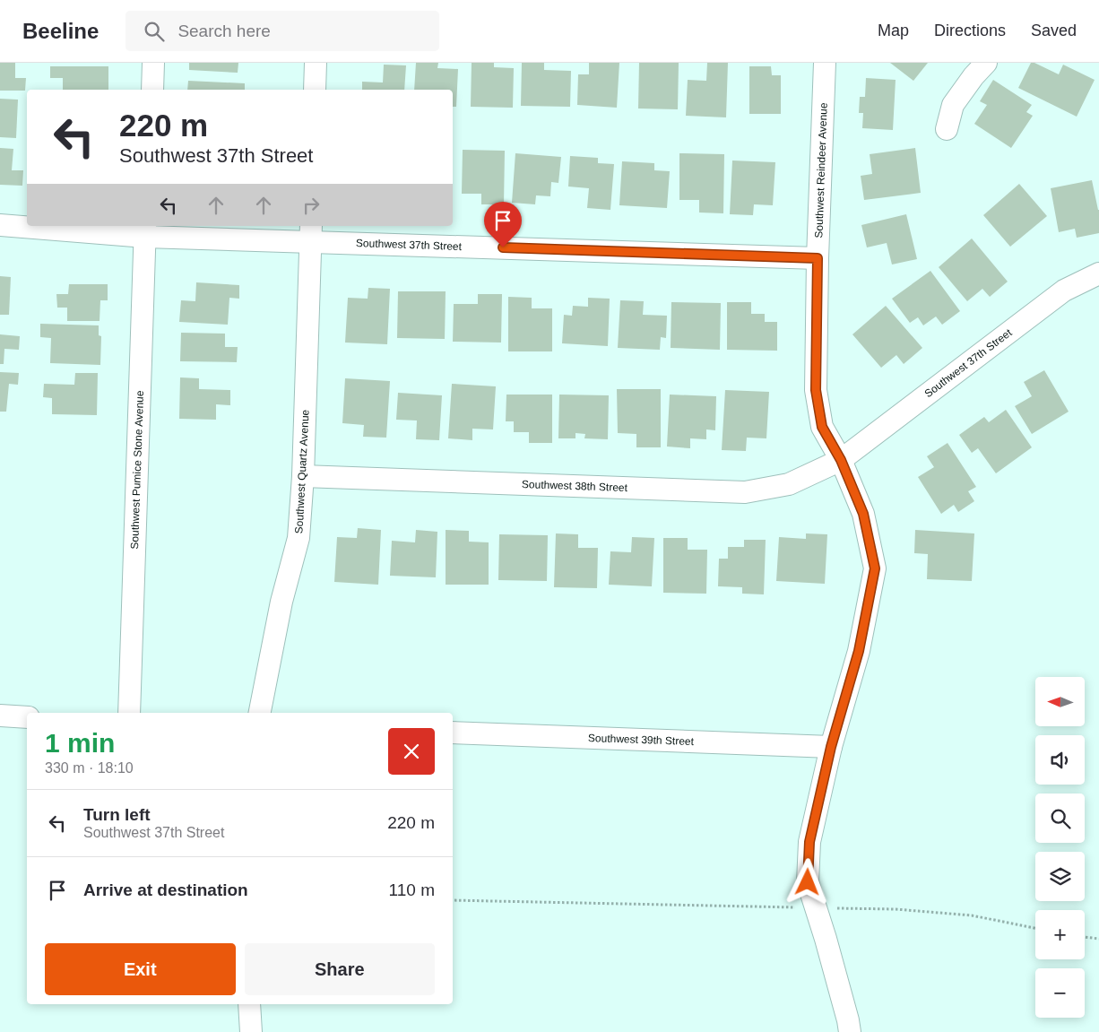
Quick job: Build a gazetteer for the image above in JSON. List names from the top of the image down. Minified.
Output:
{"streets":{"street":["Southwest Reindeer Avenue","Southwest 37th Street","Southwest Pumice Stone Avenue","Southwest Quartz Avenue","Southwest 38th Street","Southwest 39th Street"]},"crossings":[["Southwest Reindeer Avenue","Southwest 37th Street"],["Southwest Reindeer Avenue","Southwest 38th Street"],["Southwest Reindeer Avenue","Southwest 39th Street"],["Southwest 37th Street","Southwest Pumice Stone Avenue"],["Southwest 37th Street","Southwest Quartz Avenue"],["Southwest 37th Street","Southwest 38th Street"],["Southwest Quartz Avenue","Southwest 38th Street"]],"north":"left","page":{"header":"Beeline","search":"Search here","nav":["Map","Directions","Saved"],"turn":["220 m","Southwest 37th Street"],"map_buttons":["+","−"],"heading":["1 min","330 m · 18:10"],"list":[{"name":"Turn left","note":"Southwest 37th Street","value":"220 m"},{"name":"Arrive at destination","value":"110 m"}],"buttons":["Exit","Share"]}}
